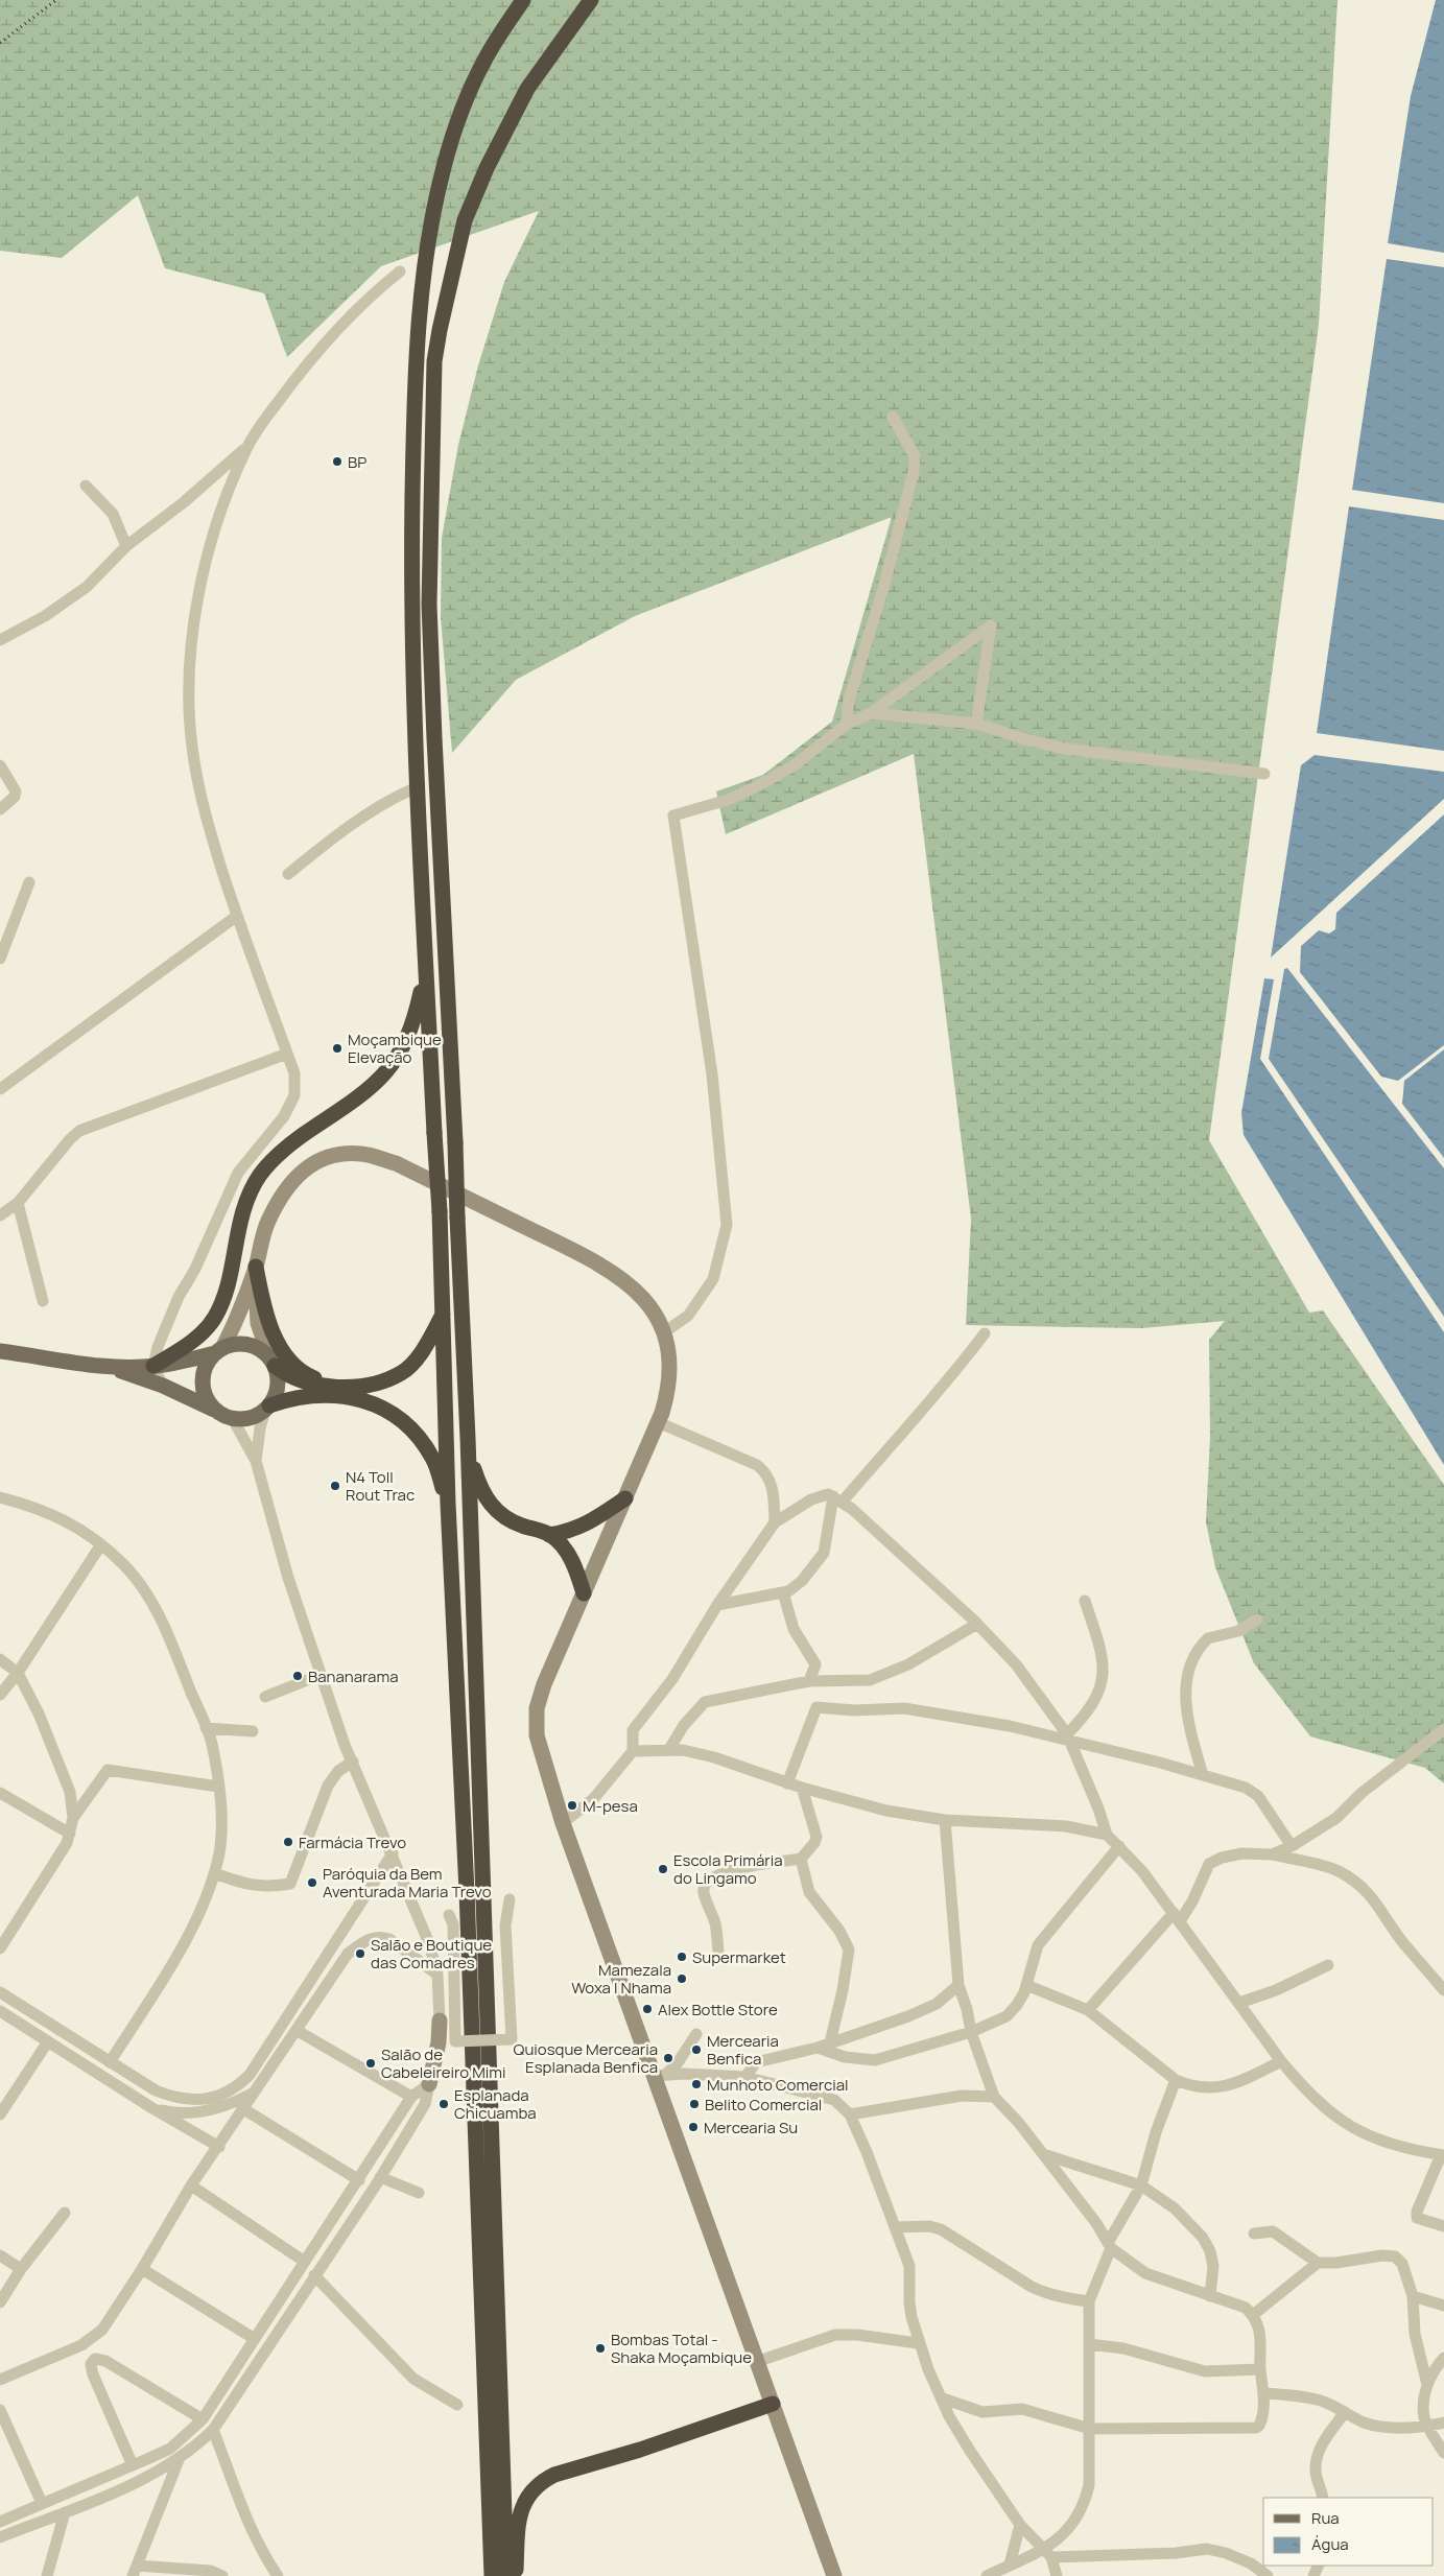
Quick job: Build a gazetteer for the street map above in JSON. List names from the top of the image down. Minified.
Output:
{"places":["BP","Moçambique Elevação","N4 Toll Rout Trac","Bananarama","M-pesa","Farmácia Trevo","Escola Primária do Lingamo","Paróquia da Bem Aventurada Maria Trevo","Salão e Boutique das Comadres","Supermarket","Mamezala Woxa I Nhama","Alex Bottle Store","Mercearia Benfica","Quiosque Mercearia Esplanada Benfica","Salão de Cabeleireiro Mimi","Munhoto Comercial","Esplanada Chicuamba","Belito Comercial","Mercearia Su","Bombas Total - Shaka Moçambique"],"legend":["Rua","Água"]}
